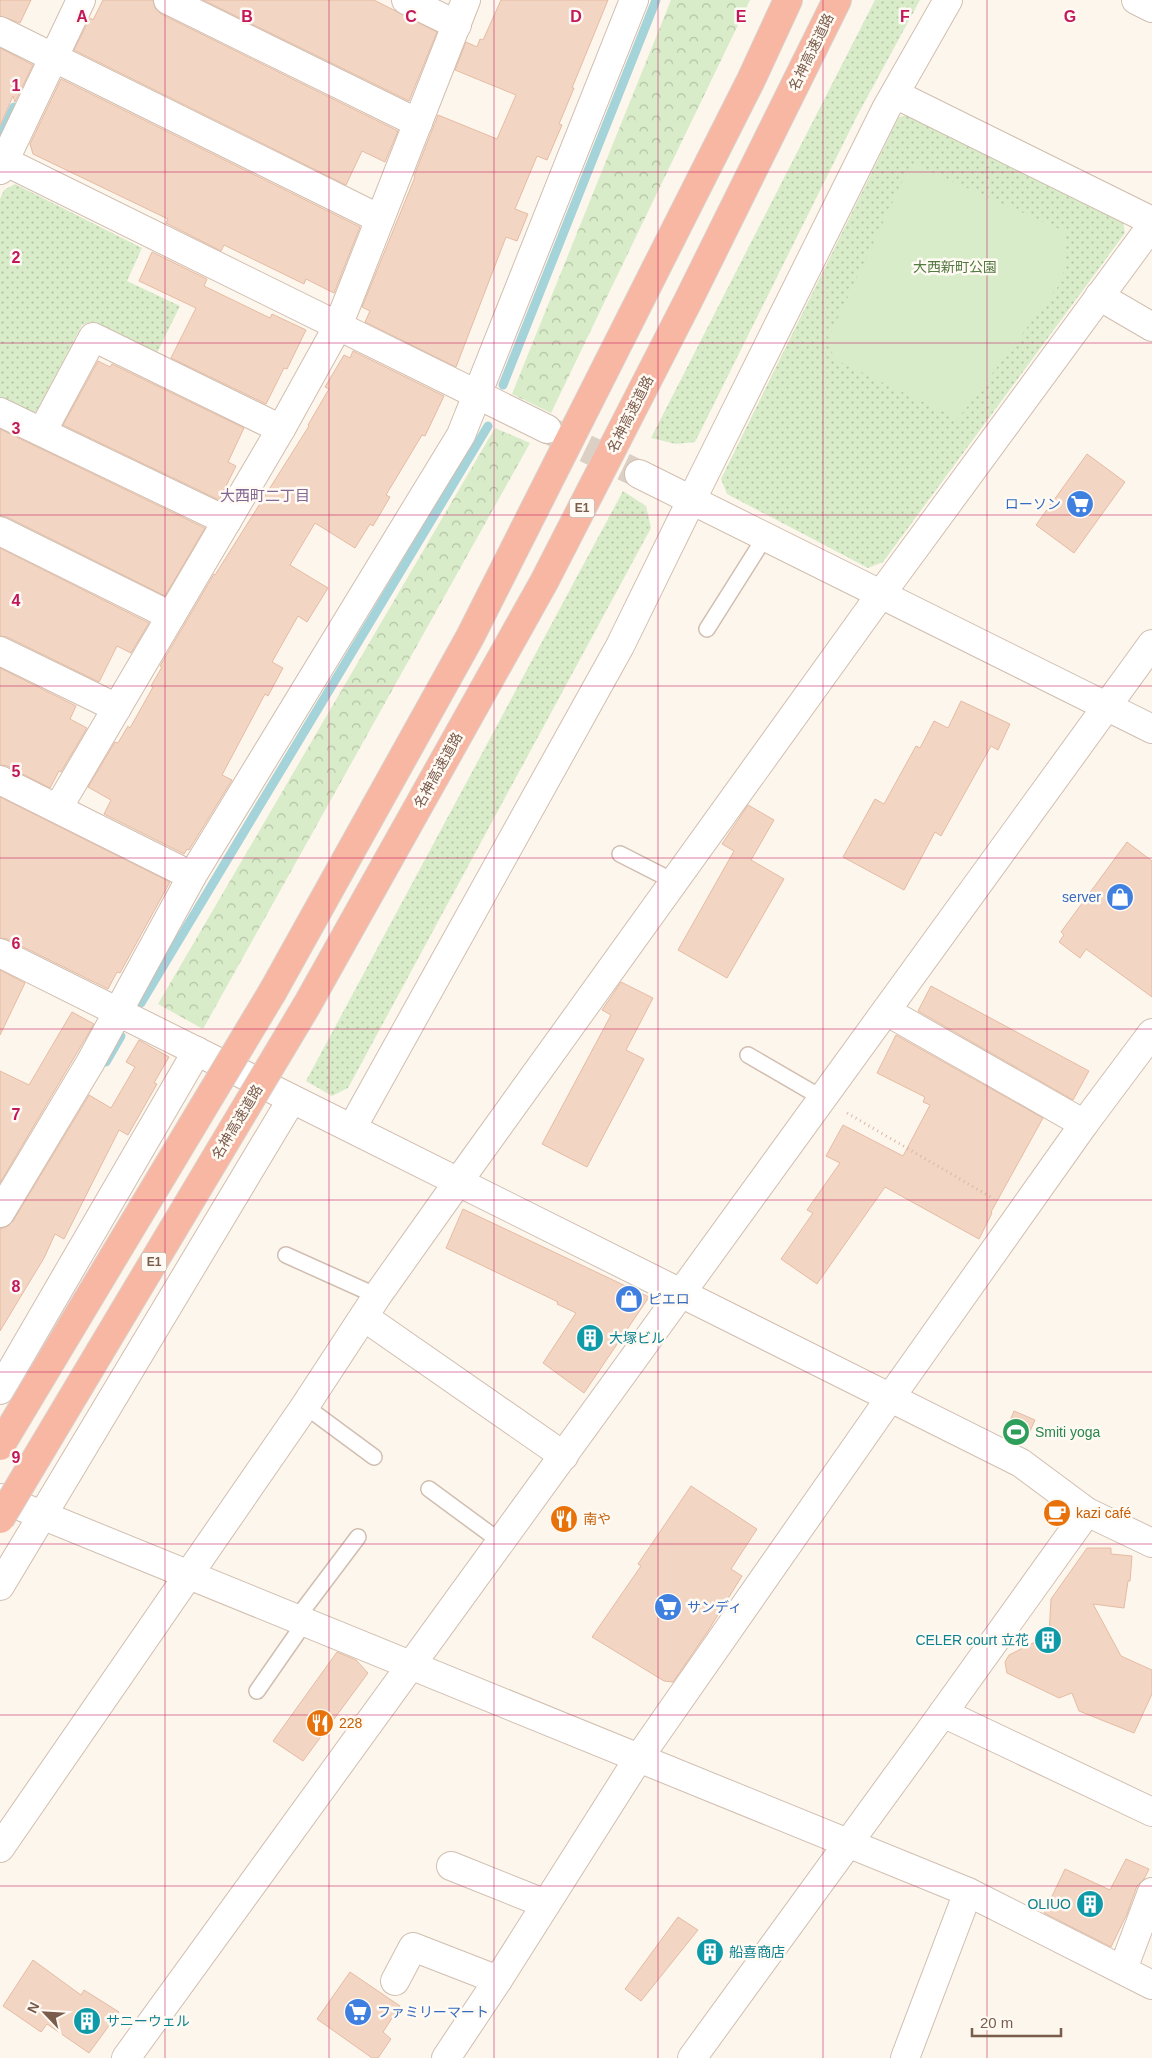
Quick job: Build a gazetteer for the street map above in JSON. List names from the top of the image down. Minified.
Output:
{"streets":{"highway":["名神高速道路","E1"]},"districts":["大西町二丁目"],"parks":["大西新町公園"],"places":{"supermarket":["ローソン","サンディ","ファミリーマート"],"shop":["server","ピエロ"],"building":["大塚ビル","CELER court 立花","OLIUO","船喜商店","サニーウェル"],"sports":["Smiti yoga"],"cafe":["kazi café"],"restaurant":["南や","228"]},"scale_bar":"20 m","north":"top left","grid":{"columns":["A","B","C","D","E","F","G"],"rows":["1","2","3","4","5","6","7","8","9"]}}
